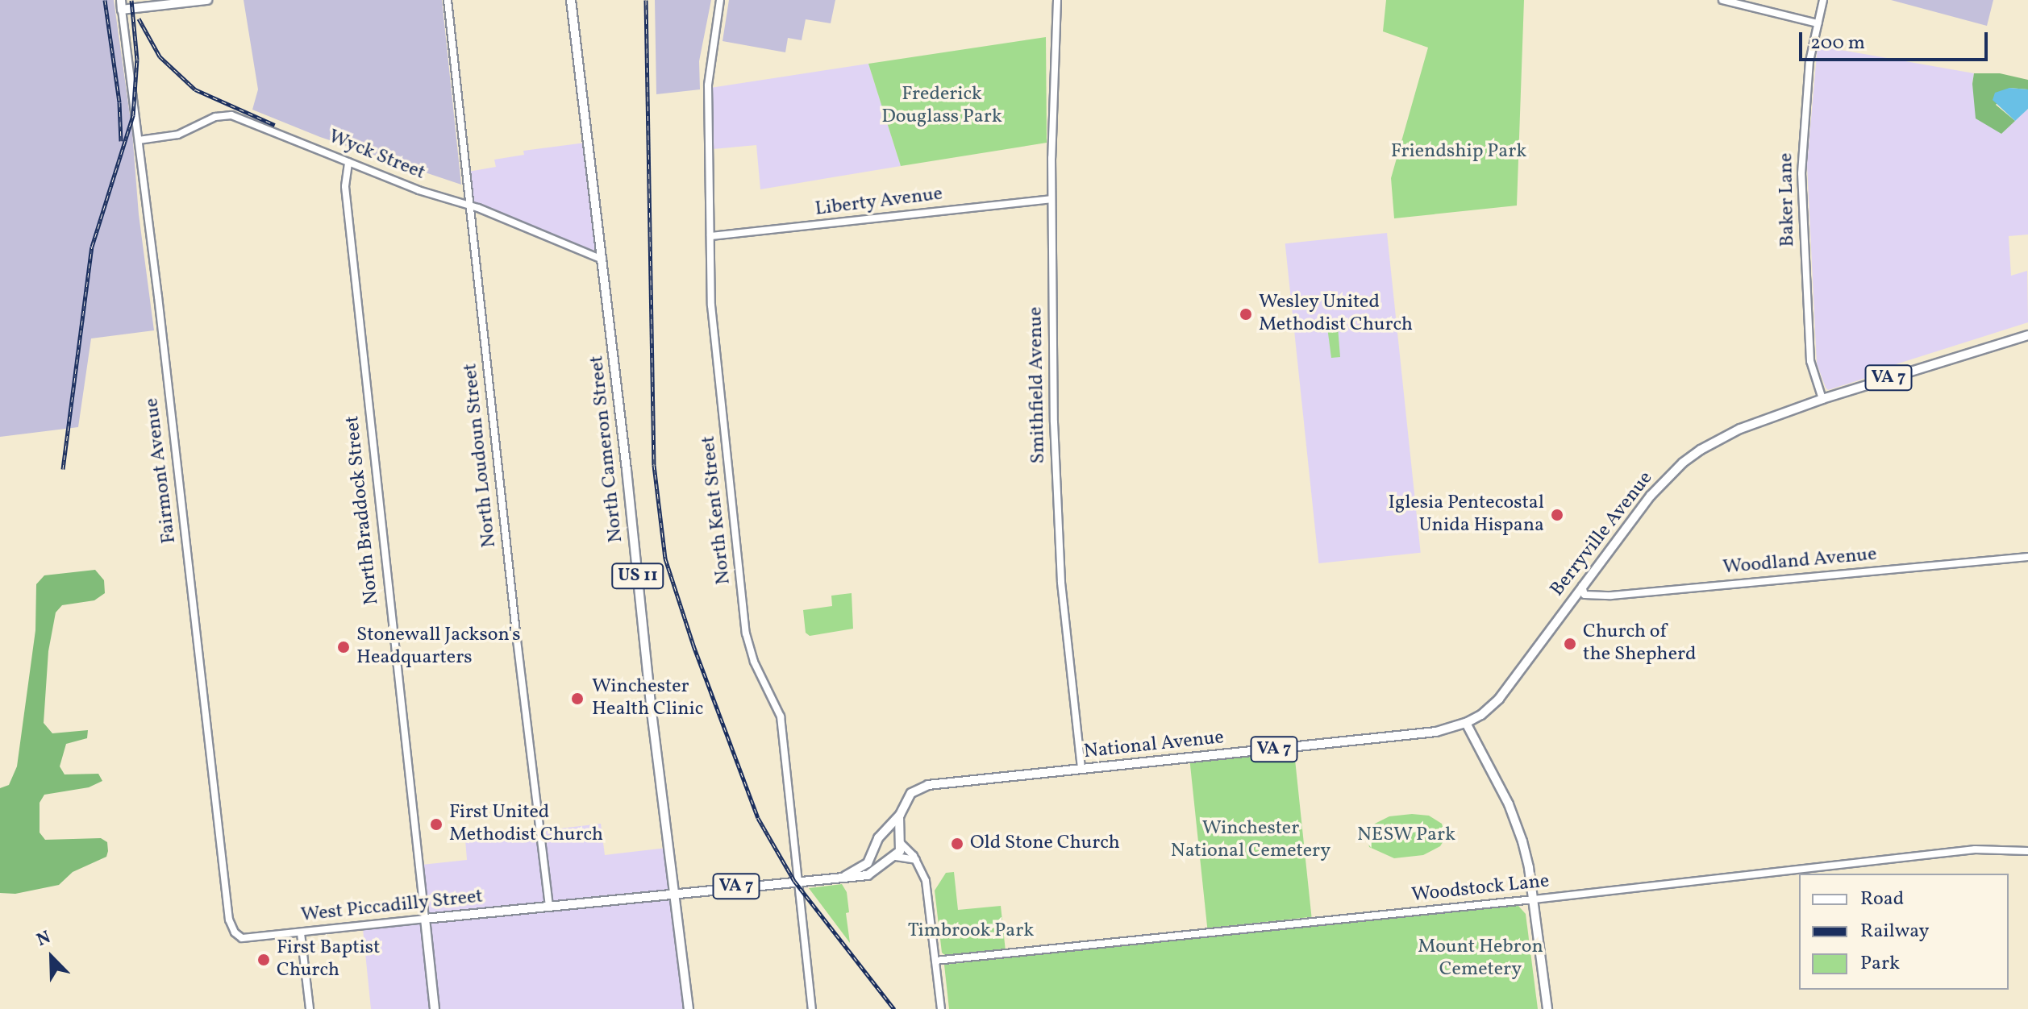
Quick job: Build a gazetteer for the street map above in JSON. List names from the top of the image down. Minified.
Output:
{"streets":{"main road":["VA 7","North Cameron Street","Fairmont Avenue","North Braddock Street","Berryville Avenue","US 11","National Avenue","West Piccadilly Street"],"street":["Wyck Street","Baker Lane","Liberty Avenue","Smithfield Avenue","North Loudoun Street","North Kent Street","Woodland Avenue","Woodstock Lane"]},"crossings":[["Wyck Street","North Cameron Street"],["Wyck Street","North Loudoun Street"],["Wyck Street","Fairmont Avenue"],["Wyck Street","North Braddock Street"],["Baker Lane","Berryville Avenue"],["Liberty Avenue","Smithfield Avenue"],["Liberty Avenue","North Kent Street"],["VA 7","North Cameron Street"],["VA 7","North Kent Street"],["VA 7","National Avenue"],["VA 7","West Piccadilly Street"],["Smithfield Avenue","National Avenue"],["North Cameron Street","West Piccadilly Street"],["North Loudoun Street","West Piccadilly Street"],["Fairmont Avenue","West Piccadilly Street"],["North Braddock Street","West Piccadilly Street"],["Berryville Avenue","Woodland Avenue"],["Berryville Avenue","National Avenue"]],"parks":["Frederick Douglass Park","Friendship Park","Winchester National Cemetery","NESW Park","Timbrook Park","Mount Hebron Cemetery"],"places":["Wesley United Methodist Church","Iglesia Pentecostal Unida Hispana","Church of the Shepherd","Stonewall Jackson's Headquarters","Winchester Health Clinic","First United Methodist Church","Old Stone Church","First Baptist Church"],"legend":["Road","Railway","Park"],"scale_bar":"200 m","north":"top left"}
